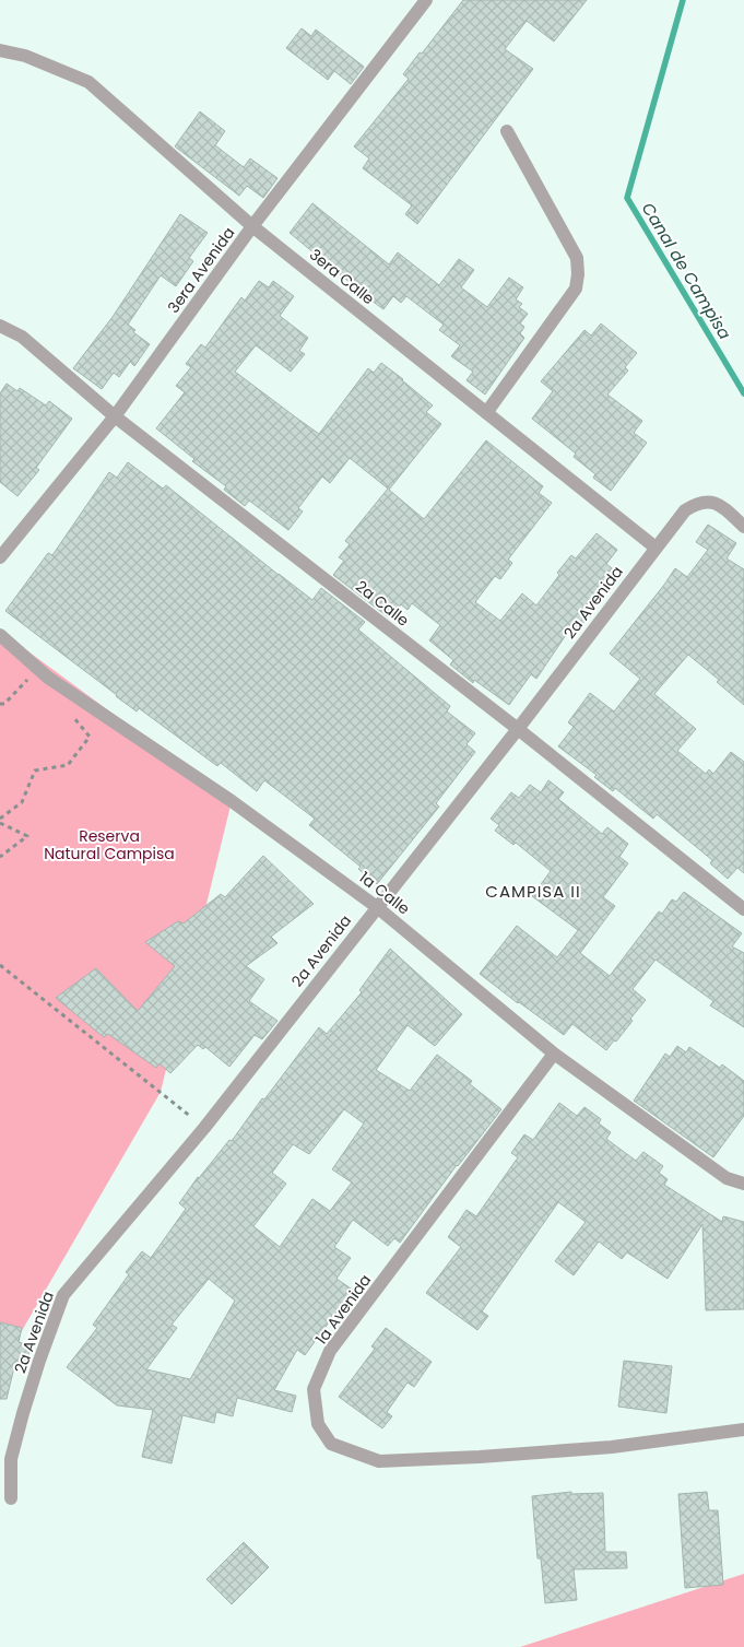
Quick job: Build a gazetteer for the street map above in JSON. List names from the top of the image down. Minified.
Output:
{"streets":{"street":["3era Avenida","3era Calle","2a Avenida","2a Calle","1a Calle","1a Avenida"]},"crossings":[["3era Avenida","3era Calle"],["3era Avenida","2a Calle"],["3era Calle","2a Avenida"],["2a Avenida","2a Calle"],["2a Avenida","1a Calle"],["1a Calle","1a Avenida"]],"districts":["CAMPISA II"],"water":["Canal de Campisa"],"parks":["Reserva Natural Campisa"]}
